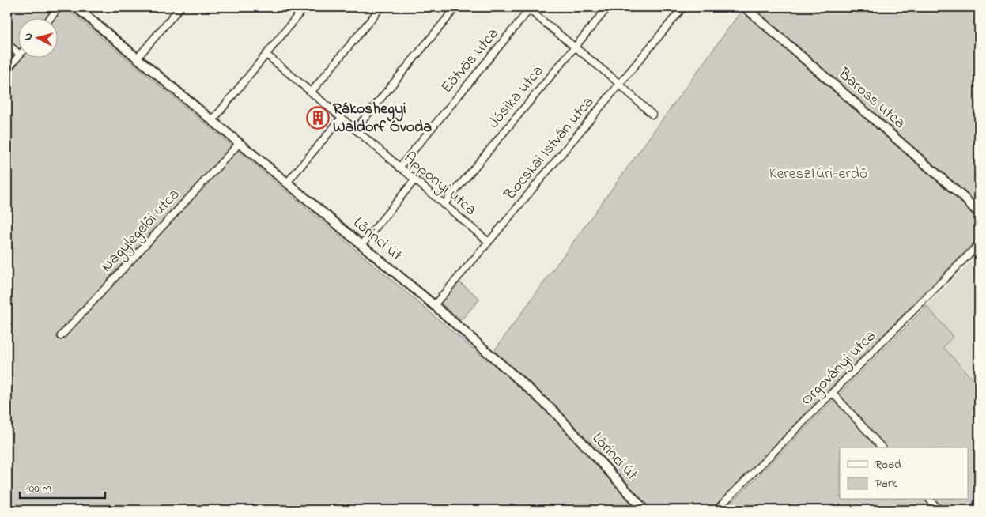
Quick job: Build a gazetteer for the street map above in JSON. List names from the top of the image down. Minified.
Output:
{"streets":{"street":["Eötvös utca","Jósika utca","Baross utca","Bocskai István utca","Apponyi utca","Nagylegelői utca","Lőrinci út","Orgoványi utca"]},"crossings":[["Eötvös utca","Apponyi utca"],["Jósika utca","Apponyi utca"],["Bocskai István utca","Apponyi utca"],["Bocskai István utca","Lőrinci út"],["Nagylegelői utca","Lőrinci út"]],"parks":["Keresztúri-erdő"],"places":{"building":["Rákoshegyi Waldorf Óvoda"]},"legend":["Road","Park"],"scale_bar":"100 m","north":"left"}
